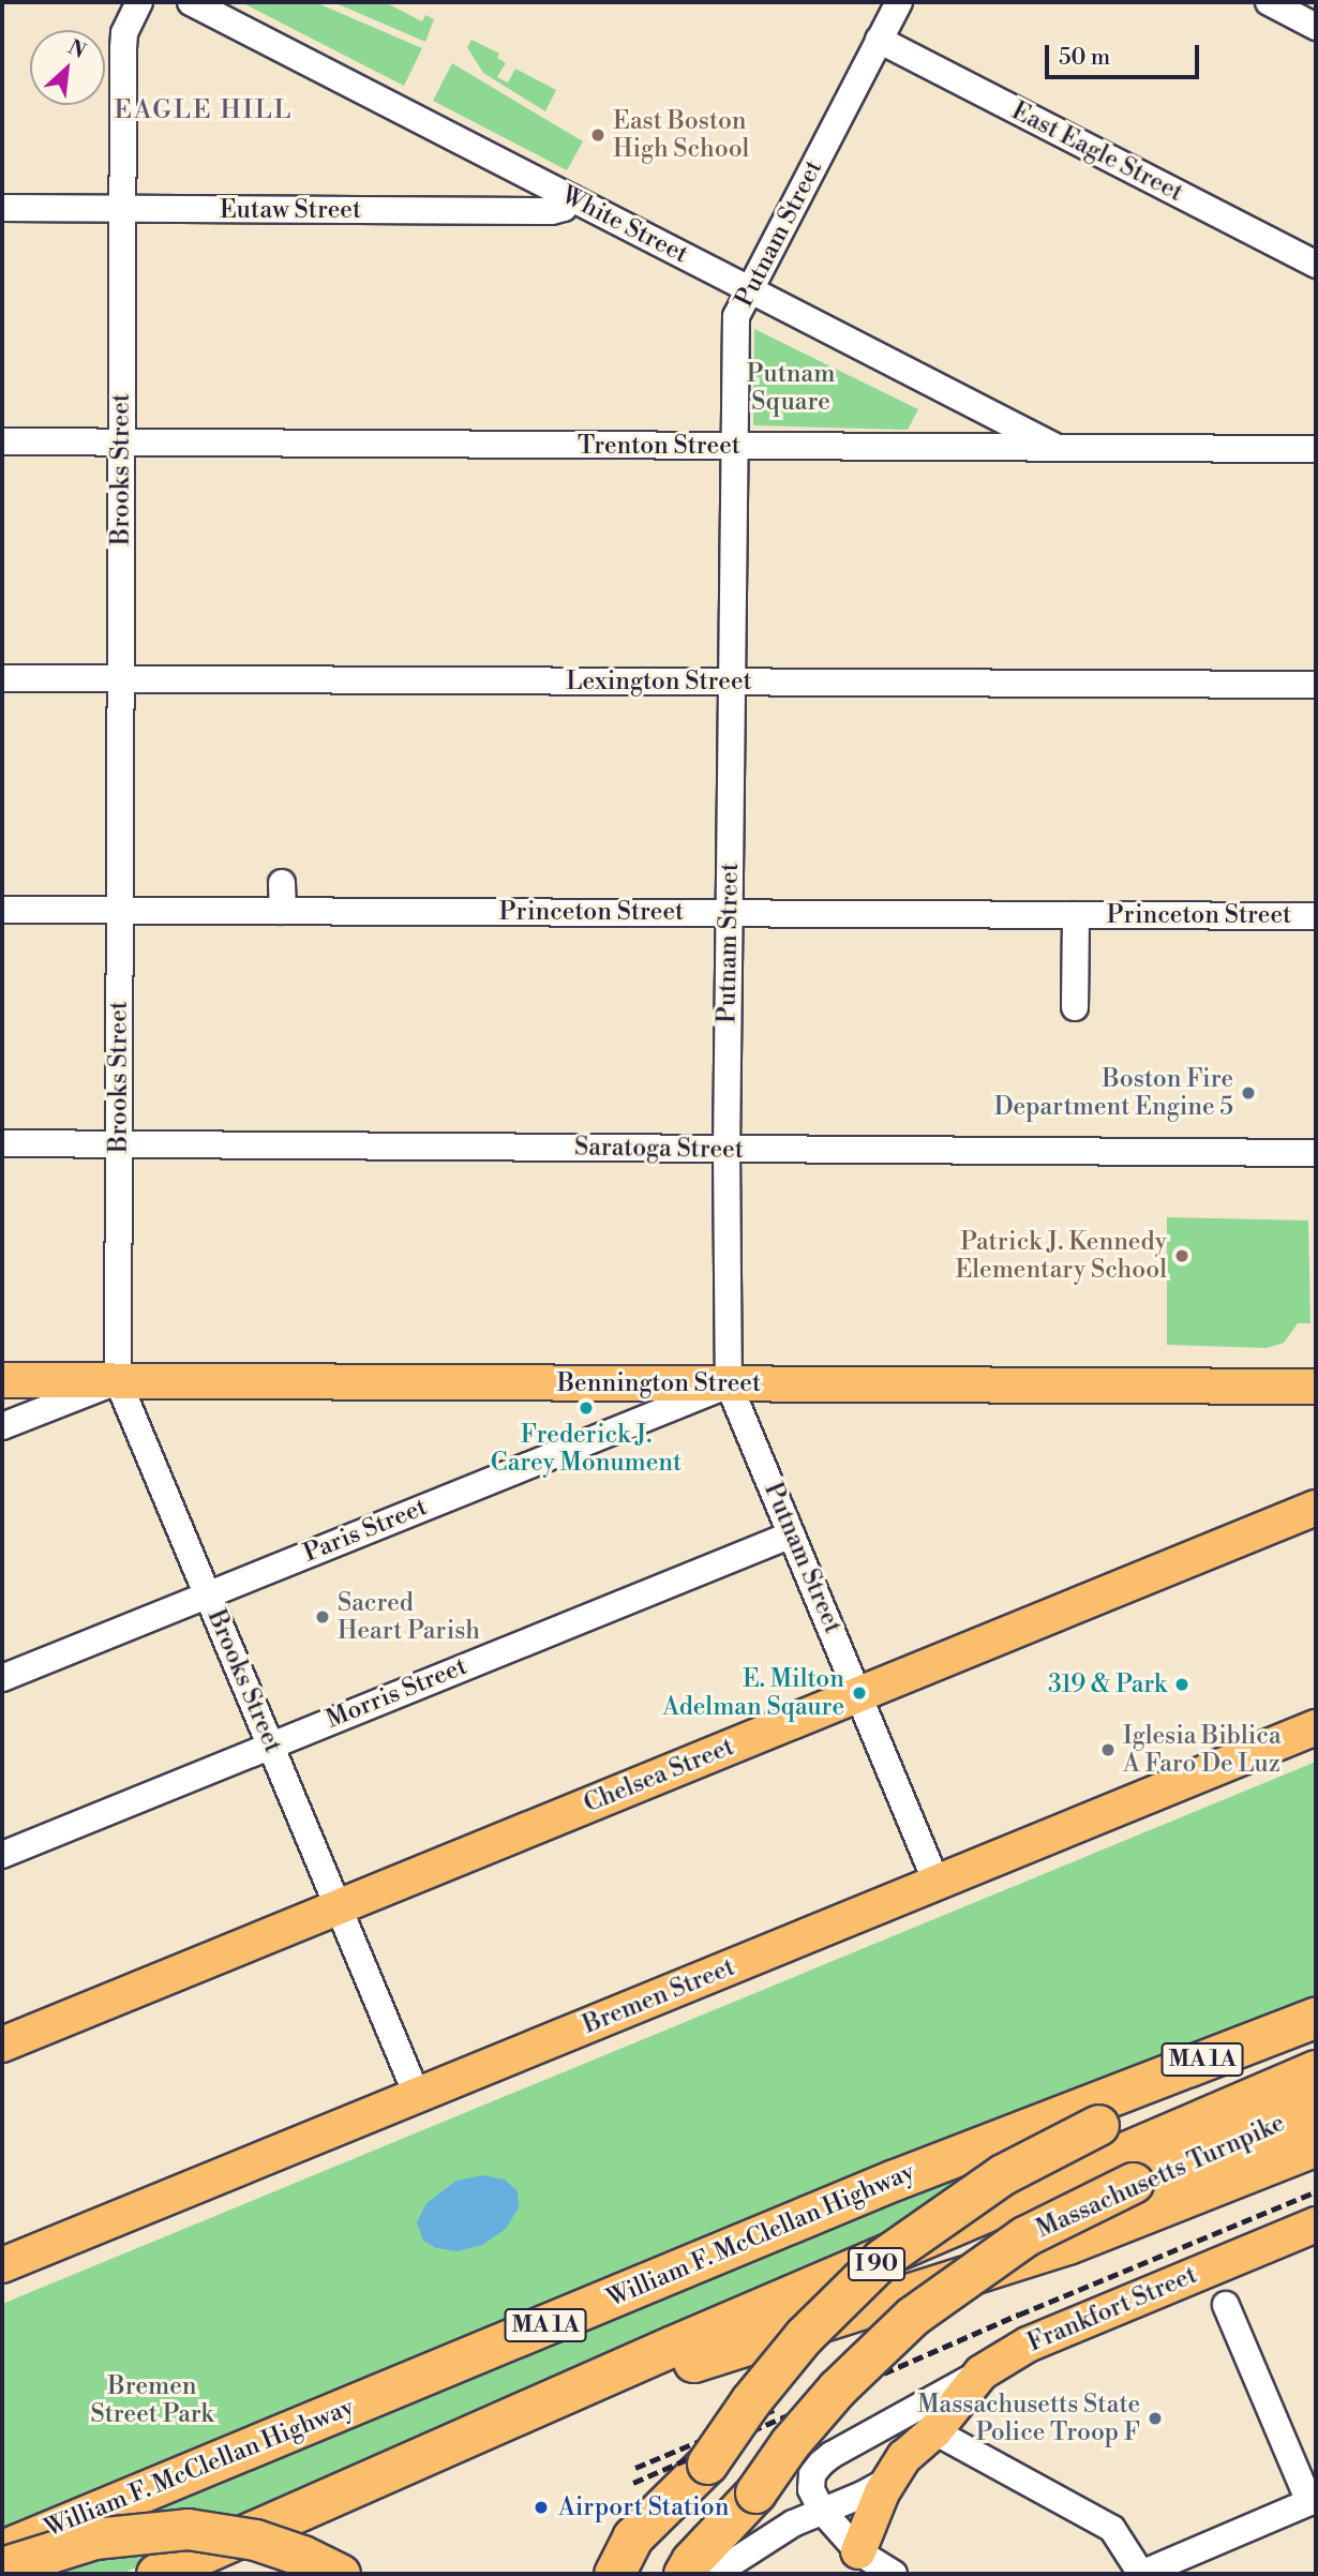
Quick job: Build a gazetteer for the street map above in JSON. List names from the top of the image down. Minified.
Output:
{"streets":{"highway":["MA 1A","Massachusetts Turnpike","William F. McClellan Highway","I 90"],"main road":["Bennington Street","Chelsea Street","Bremen Street","Frankfort Street"],"street":["East Eagle Street","Eutaw Street","White Street","Putnam Street","Trenton Street","Brooks Street","Lexington Street","Princeton Street","Saratoga Street","Paris Street","Morris Street"]},"crossings":[["East Eagle Street","Putnam Street"],["Eutaw Street","White Street"],["Eutaw Street","Brooks Street"],["White Street","Putnam Street"],["White Street","Trenton Street"],["Putnam Street","Trenton Street"],["Putnam Street","Lexington Street"],["Putnam Street","Princeton Street"],["Putnam Street","Saratoga Street"],["Putnam Street","Bennington Street"],["Putnam Street","Paris Street"],["Putnam Street","Morris Street"],["Putnam Street","Chelsea Street"],["Putnam Street","Bremen Street"],["Trenton Street","Brooks Street"],["Brooks Street","Lexington Street"],["Brooks Street","Princeton Street"],["Brooks Street","Saratoga Street"],["Brooks Street","Bennington Street"],["Brooks Street","Paris Street"],["Brooks Street","Morris Street"],["Brooks Street","Chelsea Street"],["Brooks Street","Bremen Street"],["Bennington Street","Paris Street"],["William F. McClellan Highway","I 90"]],"districts":["EAGLE HILL"],"parks":["Putnam Square","Bremen Street Park"],"places":["East Boston High School","Boston Fire Department Engine 5","Patrick J. Kennedy Elementary School","Frederick J. Carey Monument","Sacred Heart Parish","319 & Park","E. Milton Adelman Sqaure","Iglesia Biblica A Faro De Luz","Massachusetts State Police Troop F","Airport Station"],"scale_bar":"50 m","north":"top right"}
